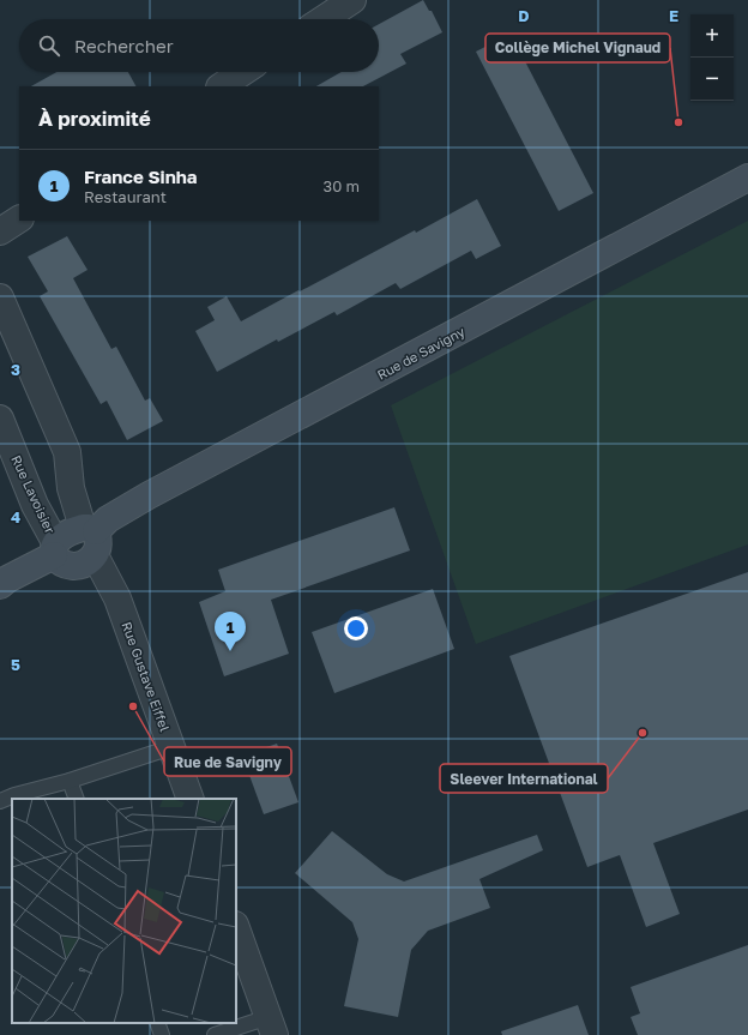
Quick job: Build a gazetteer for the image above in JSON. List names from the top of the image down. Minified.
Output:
{"streets":{"street":["Rue de Savigny","Rue Lavoisier","Rue Gustave Eiffel"]},"crossings":[["Rue de Savigny","Rue Lavoisier"],["Rue de Savigny","Rue Gustave Eiffel"],["Rue Lavoisier","Rue Gustave Eiffel"]],"places":["Collège Michel Vignaud","Rue de Savigny","Sleever International"],"page":{"map_buttons":["+","−"],"search":"Rechercher","heading":"À proximité","list":[{"mark":"1","name":"France Sinha","note":"Restaurant","value":"30 m"}],"pins":"1"},"grid":{"columns":["D","E"],"rows":["3","4","5"]}}
